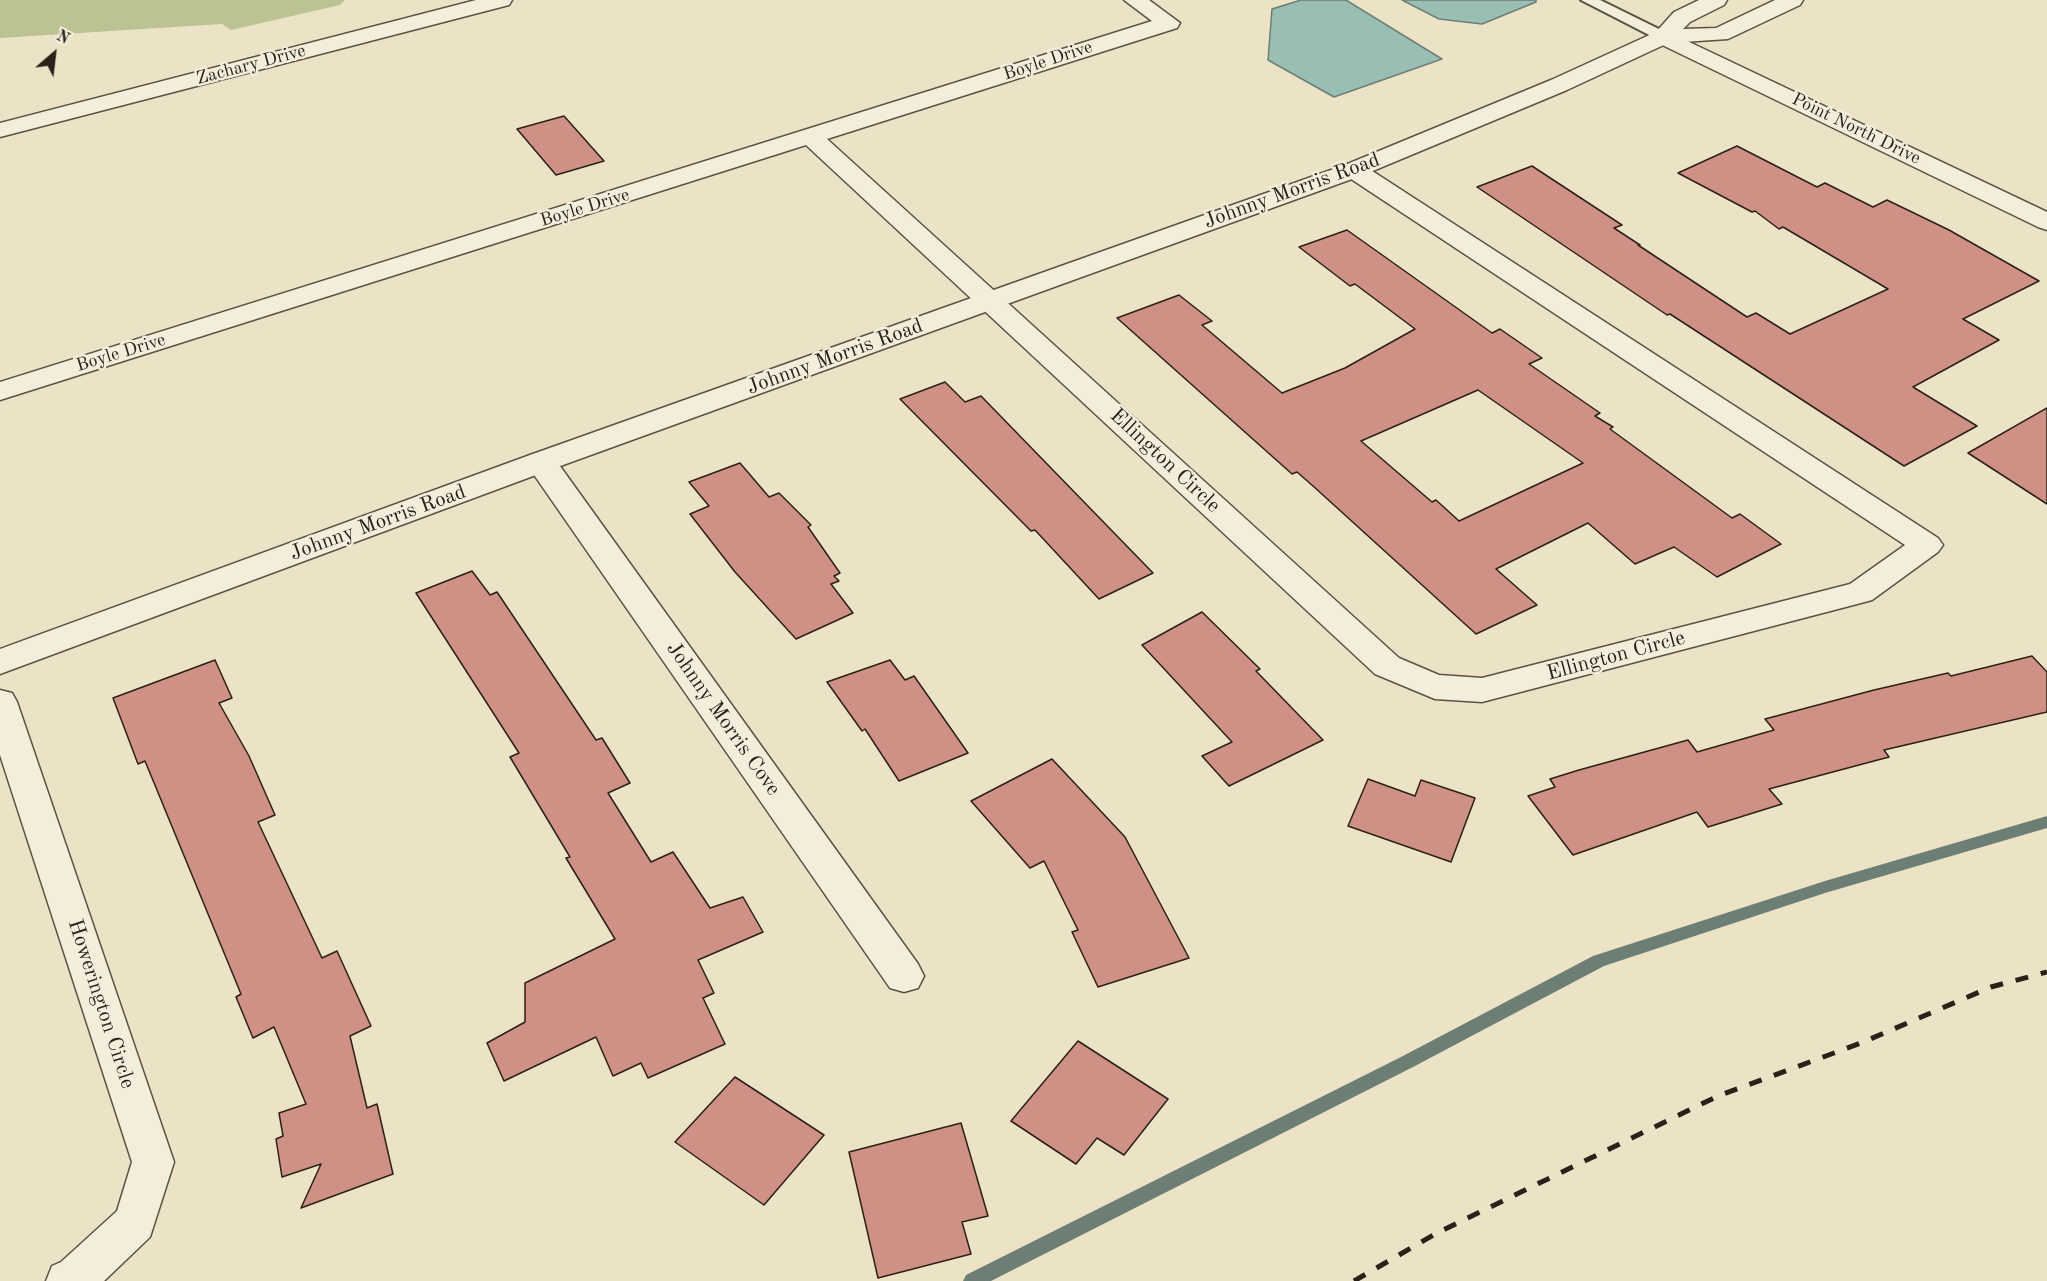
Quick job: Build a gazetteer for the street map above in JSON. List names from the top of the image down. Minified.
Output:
{"streets":{"street":["Boyle Drive","Zachary Drive","Point North Drive","Johnny Morris Road","Ellington Circle","Johnny Morris Cove","Howerington Circle"]},"crossings":[["Boyle Drive","Ellington Circle"],["Point North Drive","Johnny Morris Road"],["Johnny Morris Road","Ellington Circle"],["Johnny Morris Road","Johnny Morris Cove"]],"north":"top right"}
